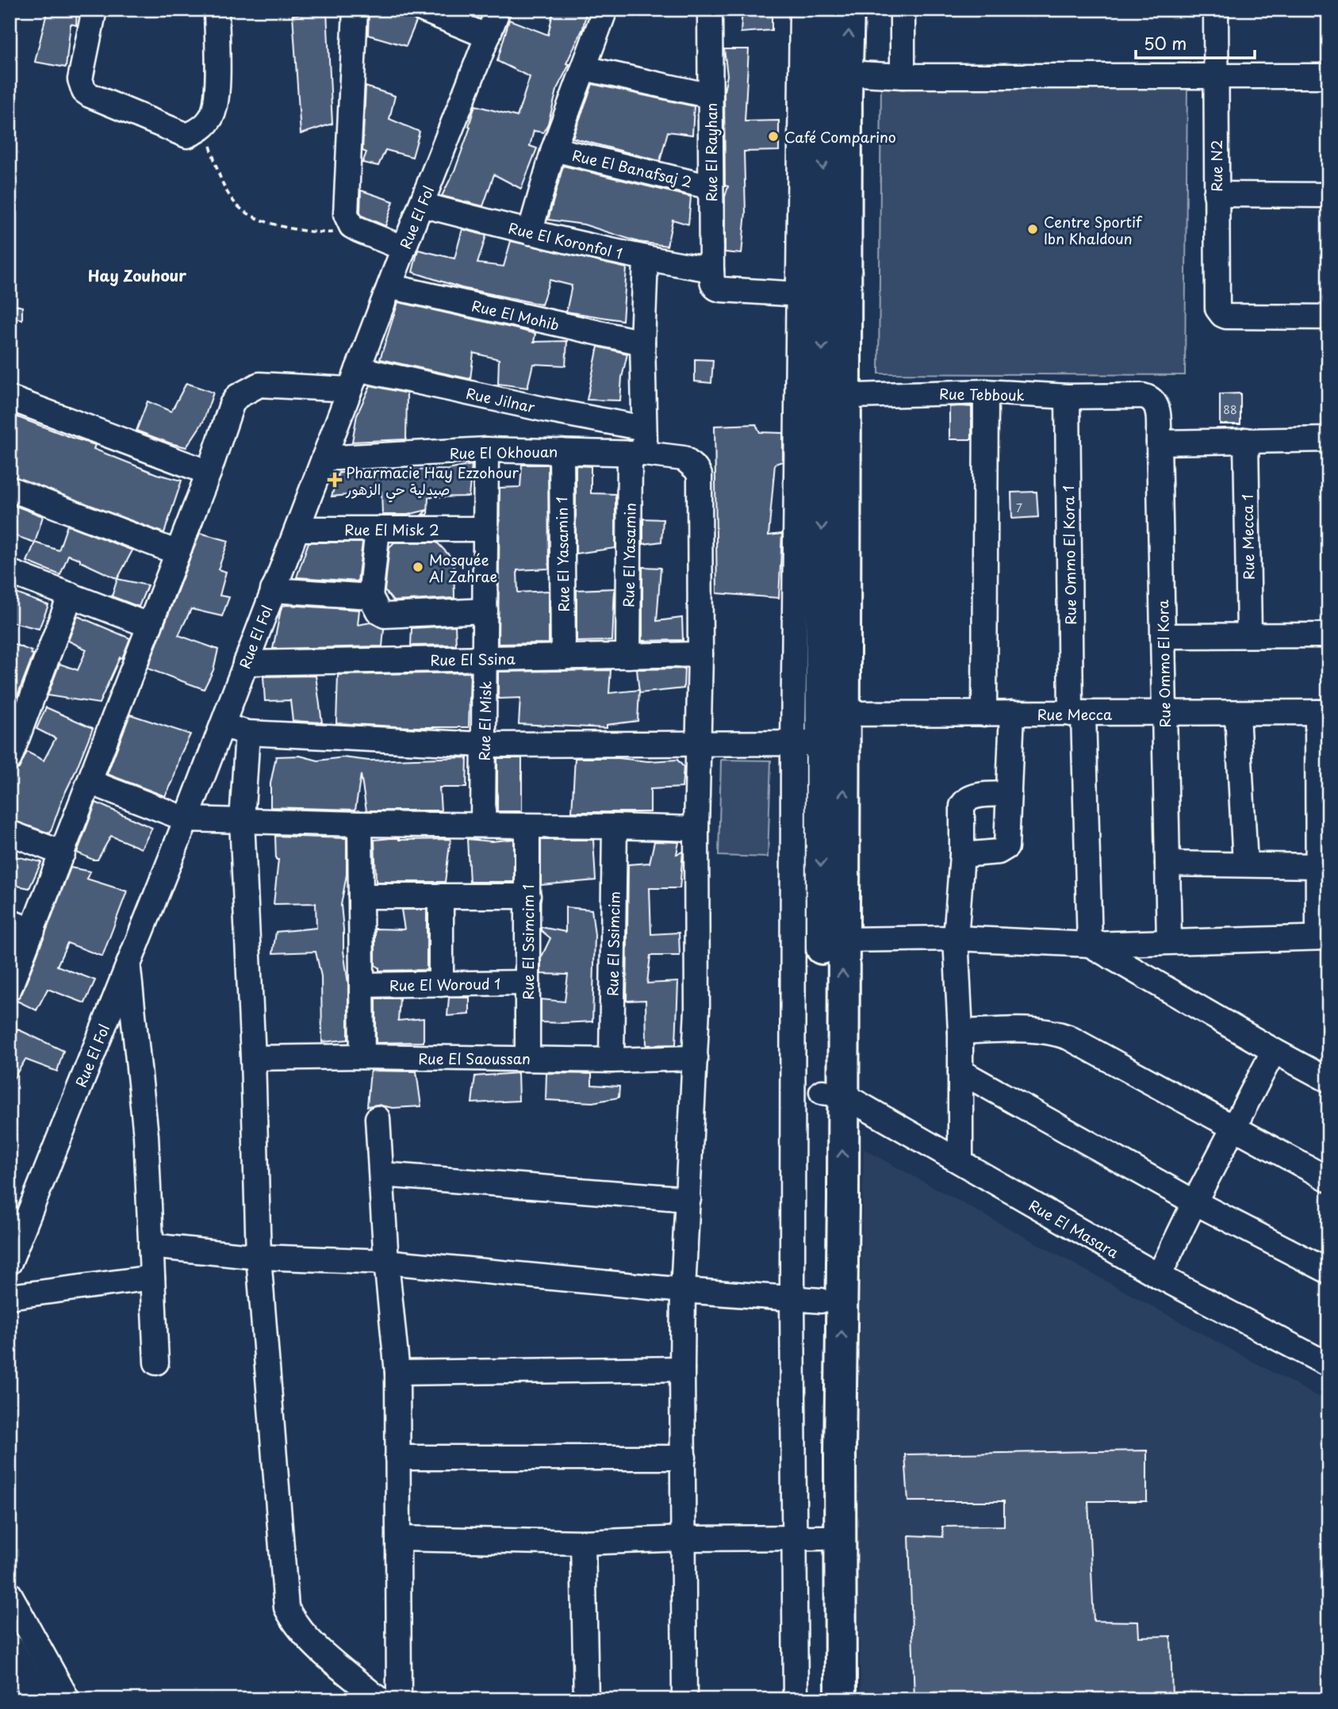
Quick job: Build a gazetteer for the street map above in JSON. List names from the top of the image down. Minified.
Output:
{"streets":{"street":["Rue El Rayhan","Rue N2","Rue El Banafsaj 2","Rue El Fol","Rue El Koronfol 1","Rue El Mohib","Rue Tebbouk","Rue Jilnar","Rue El Okhouan","Rue El Misk 2","Rue Mecca 1","Rue El Yasamin 1","Rue El Yasamin","Rue Ommo El Kora 1","Rue El Ssina","Rue Ommo El Kora","Rue Mecca","Rue El Misk","Rue El Ssimcim 1","Rue El Ssimcim","Rue El Woroud 1","Rue El Saoussan","Rue El Masara"]},"crossings":[["Rue El Rayhan","Rue El Banafsaj 2"],["Rue El Rayhan","Rue El Koronfol 1"],["Rue El Fol","Rue El Koronfol 1"],["Rue El Fol","Rue El Mohib"],["Rue El Fol","Rue Jilnar"],["Rue El Fol","Rue El Okhouan"],["Rue El Fol","Rue El Misk 2"],["Rue El Fol","Rue El Ssina"],["Rue El Fol","Rue Mecca"],["Rue El Koronfol 1","Rue El Yasamin"],["Rue El Mohib","Rue El Yasamin"],["Rue Tebbouk","Rue Ommo El Kora 1"],["Rue Tebbouk","Rue Ommo El Kora"],["Rue Jilnar","Rue El Yasamin"],["Rue El Okhouan","Rue El Yasamin 1"],["Rue El Okhouan","Rue El Yasamin"],["Rue El Okhouan","Rue El Ssina"],["Rue El Okhouan","Rue El Misk"],["Rue El Misk 2","Rue El Misk"],["Rue El Yasamin 1","Rue El Ssina"],["Rue El Yasamin","Rue El Ssina"],["Rue Ommo El Kora 1","Rue Mecca"],["Rue El Ssina","Rue El Misk"],["Rue Ommo El Kora","Rue Mecca"],["Rue Mecca","Rue El Misk"],["Rue El Ssimcim 1","Rue El Woroud 1"],["Rue El Ssimcim 1","Rue El Saoussan"],["Rue El Ssimcim","Rue El Saoussan"]],"districts":["Hay Zouhour"],"places":{"other":["Café Comparino","Centre Sportif Ibn Khaldoun","Mosquée Al Zahrae"],"health":["Pharmacie Hay Ezzohour صيدلية حي الزهور"]},"house_numbers":["88","7"],"scale_bar":"50 m"}
